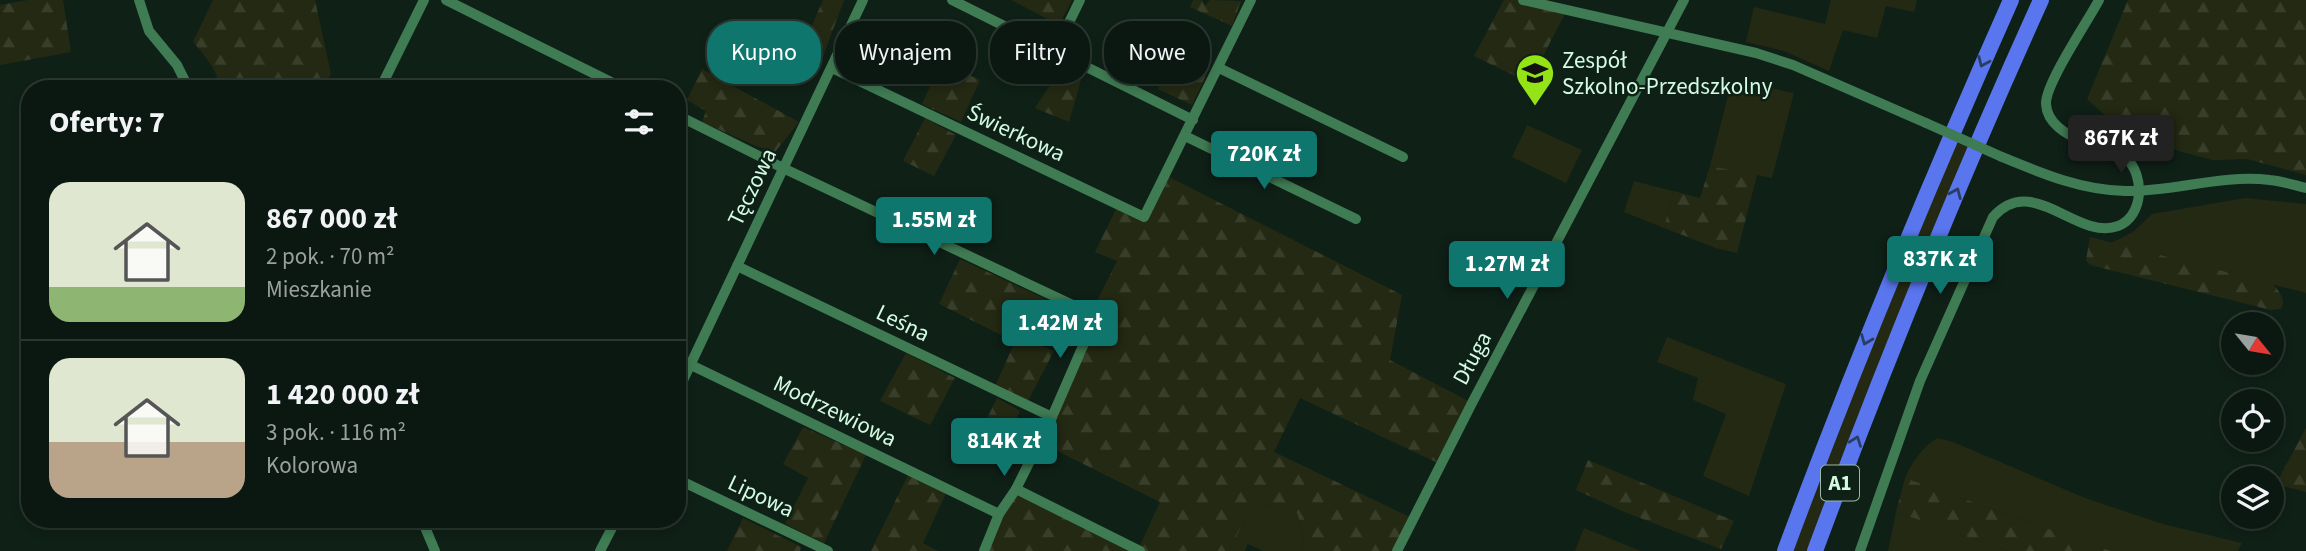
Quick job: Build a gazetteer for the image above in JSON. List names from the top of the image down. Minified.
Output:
{"streets":{"highway":["A1"],"street":["Świerkowa","Tęczowa","Leśna","Długa","Modrzewiowa","Lipowa"]},"crossings":[["Świerkowa","Tęczowa"],["Tęczowa","Leśna"],["Tęczowa","Modrzewiowa"]],"places":{"school or university":["Zespół Szkolno-Przedszkolny"]},"north":"bottom right","page":{"chip":["Kupno","Wynajem","Filtry","Nowe"],"heading":"Oferty: 7","price":["867K zł","720K zł","1.55M zł","837K zł","1.27M zł","1.42M zł","814K zł"],"list":[{"name":"867 000 zł","note":"2 pok. · 70 m² · Mieszkanie"},{"name":"1 420 000 zł","note":"3 pok. · 116 m² · Kolorowa"}]}}
